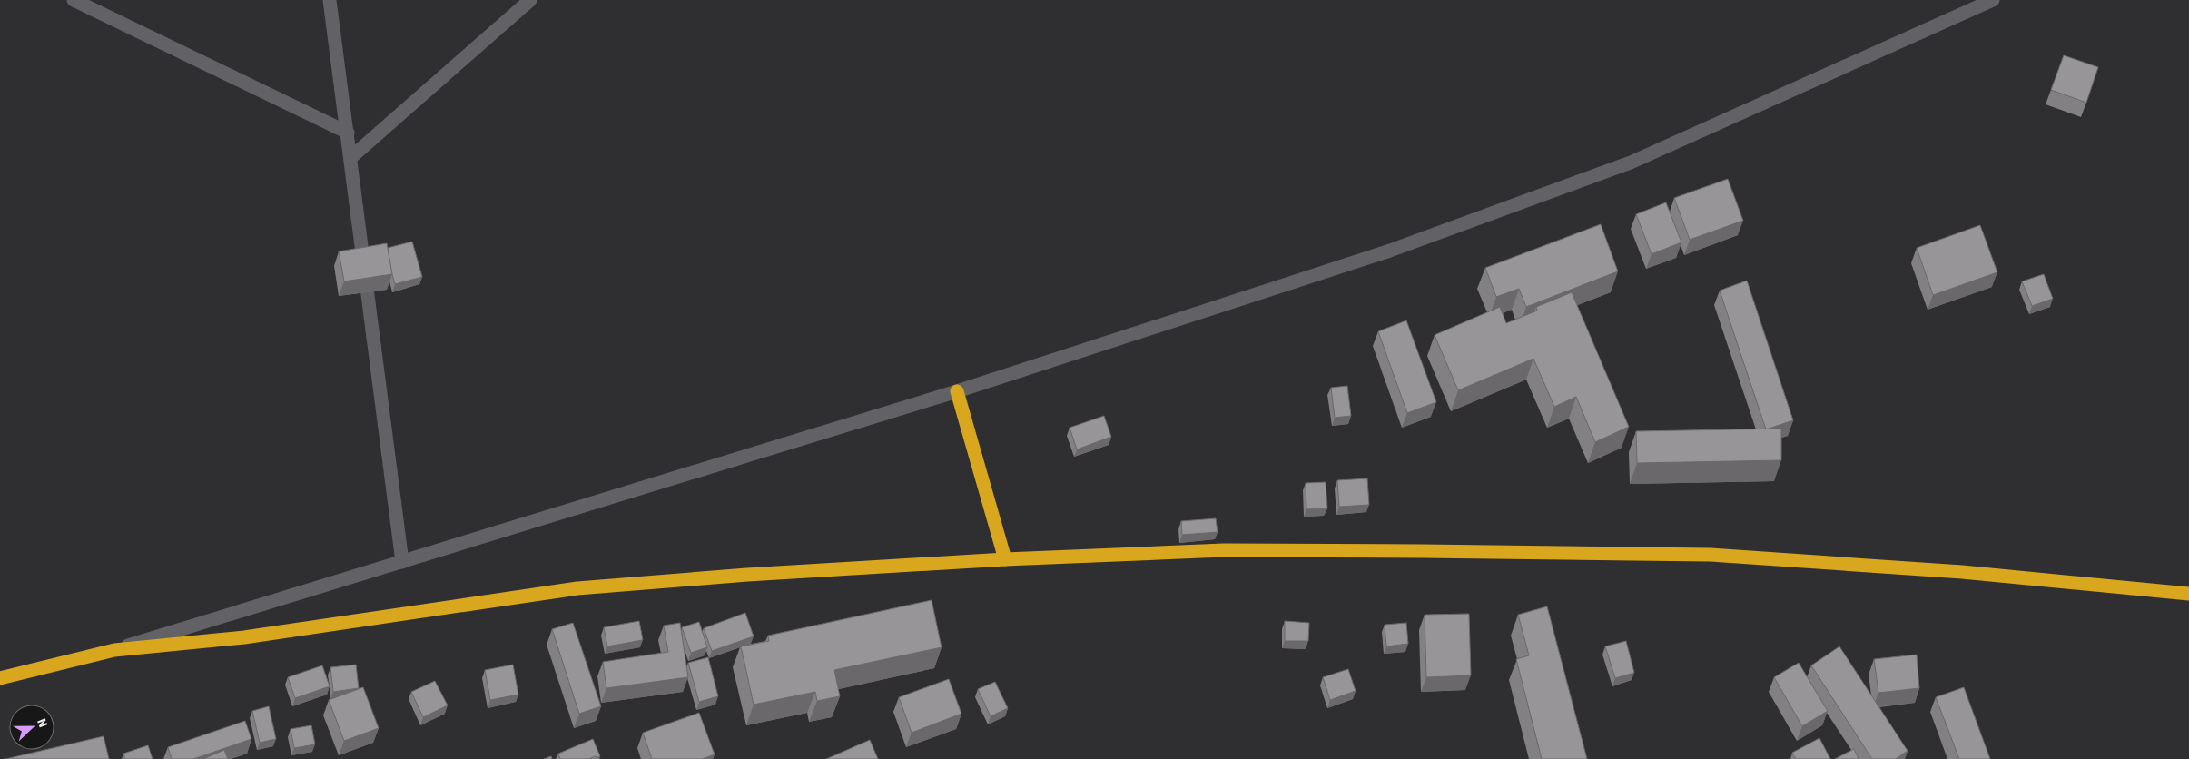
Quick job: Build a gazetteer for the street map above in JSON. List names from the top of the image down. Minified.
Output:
{"north":"right"}
